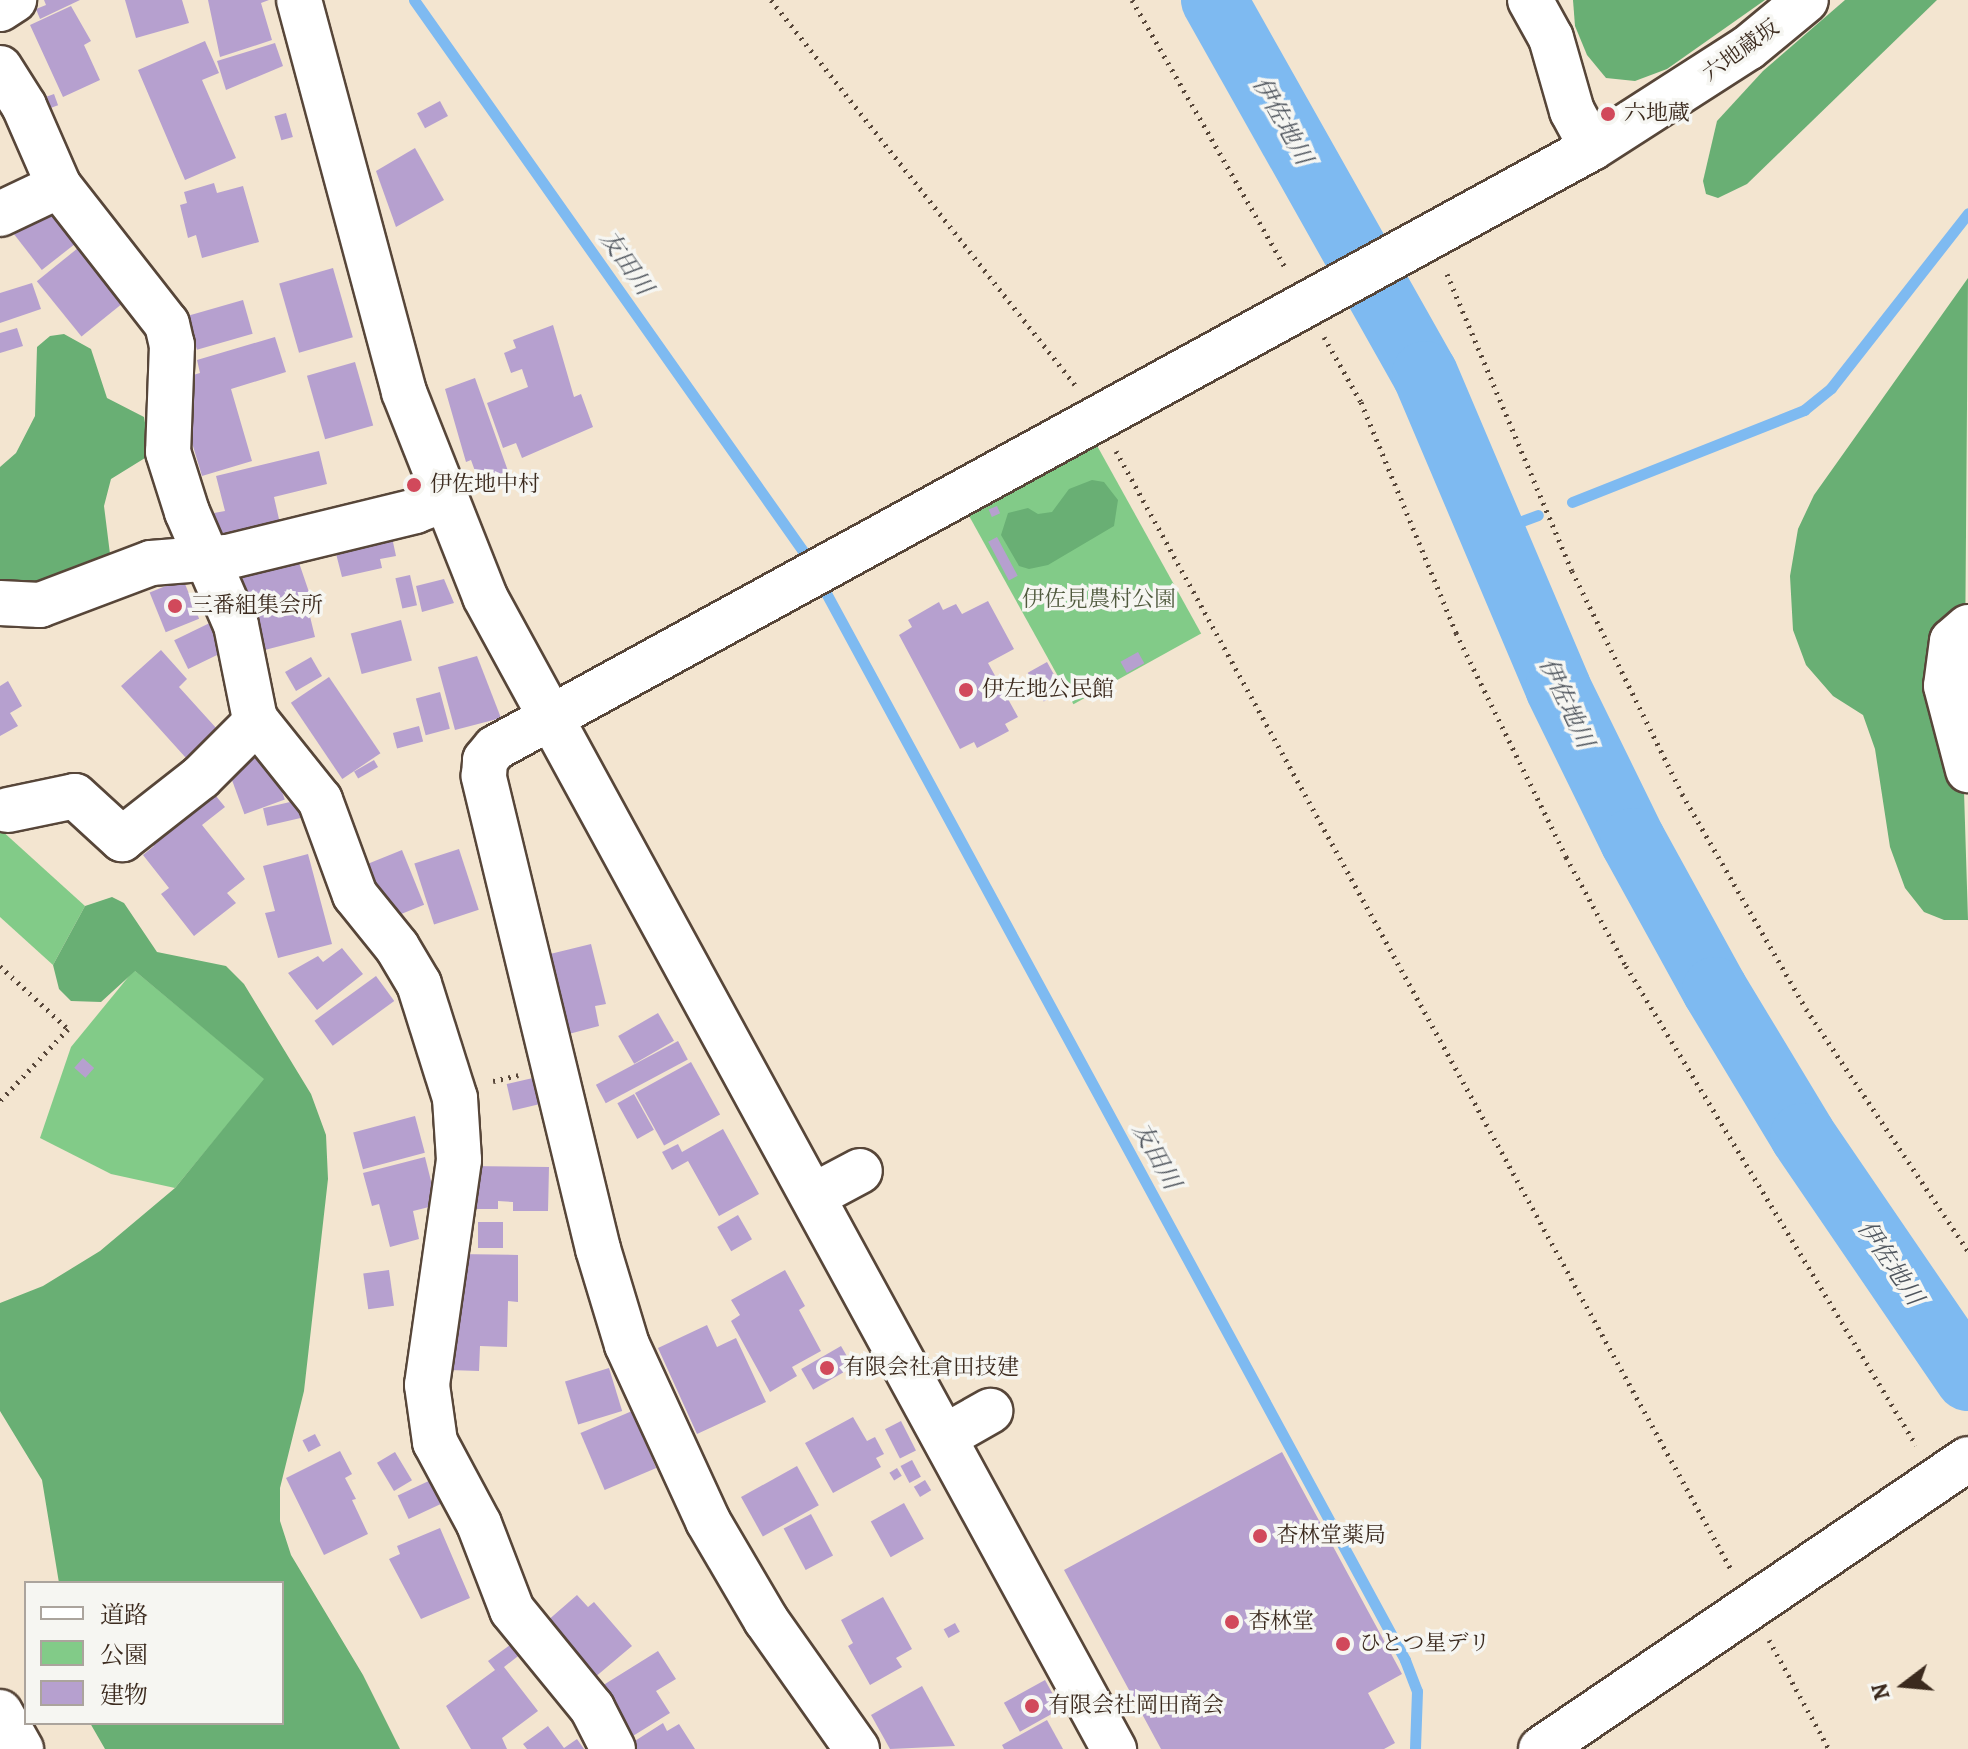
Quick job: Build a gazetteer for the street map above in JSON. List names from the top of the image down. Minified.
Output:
{"streets":{"street":["六地蔵坂"]},"water":["伊佐地川","友田川"],"parks":["伊佐見農村公園"],"places":["六地蔵","伊佐地中村","三番組集会所","伊左地公民館","有限会社倉田技建","杏林堂薬局","杏林堂","ひとつ星デリ","有限会社岡田商会"],"legend":["道路","公園","建物"],"north":"left"}
